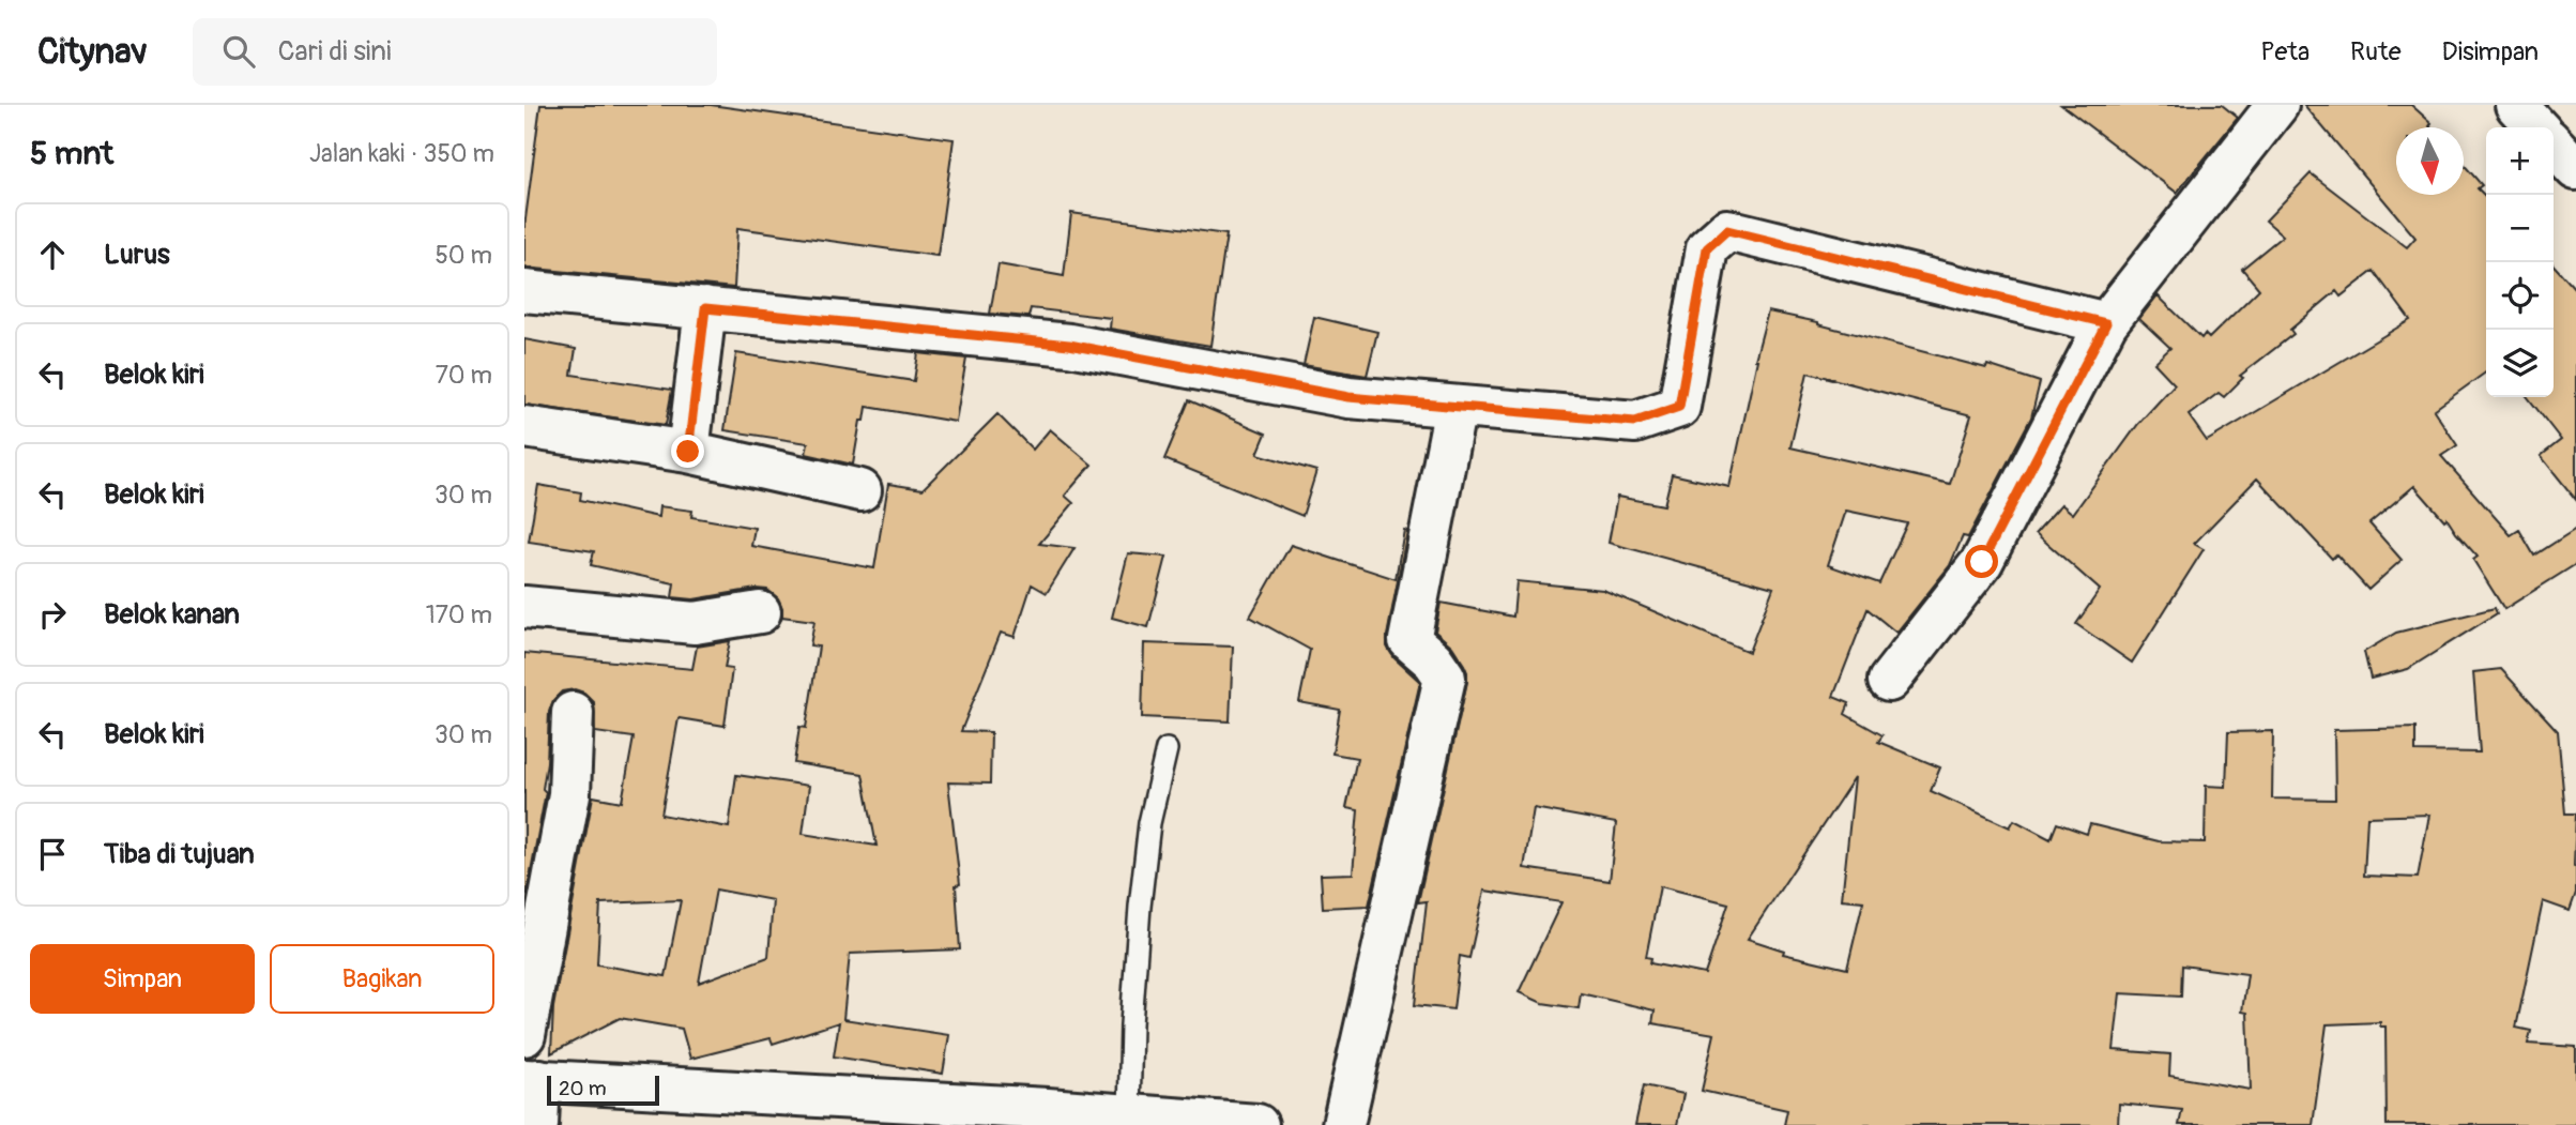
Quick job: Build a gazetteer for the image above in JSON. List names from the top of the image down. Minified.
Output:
{"scale_bar":"20 m","north":"bottom","page":{"header":"Citynav","search":"Cari di sini","nav":["Peta","Rute","Disimpan"],"heading":["5 mnt","Jalan kaki · 350 m"],"map_buttons":["+","−"],"list":[["Lurus","50 m"],["Belok kiri","70 m"],["Belok kiri","30 m"],["Belok kanan","170 m"],["Belok kiri","30 m"],"Tiba di tujuan"],"buttons":["Simpan","Bagikan"],"scale":"20 m"}}
